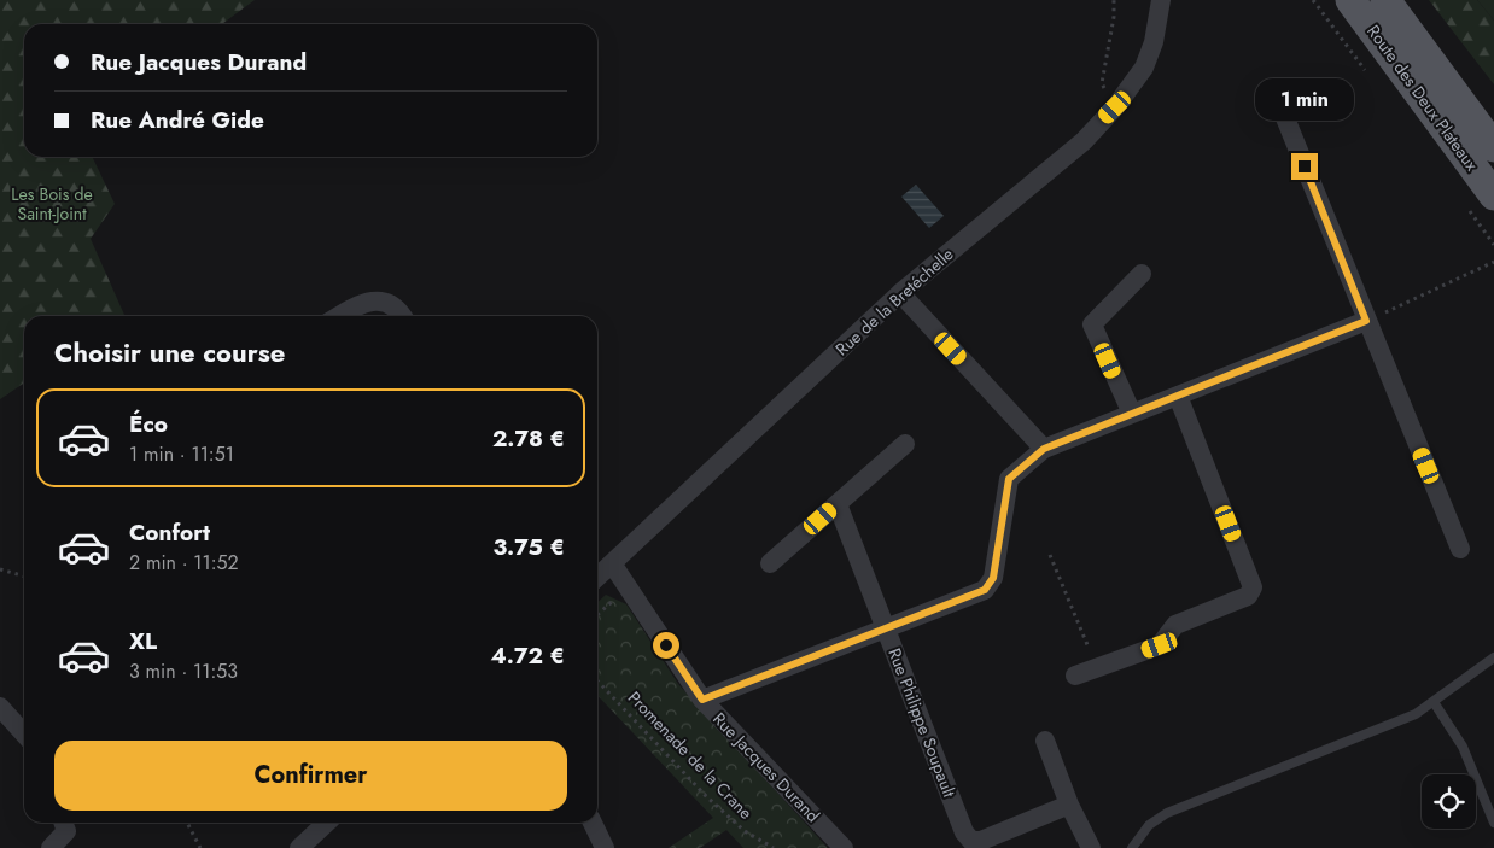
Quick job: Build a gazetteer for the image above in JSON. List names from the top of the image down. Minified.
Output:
{"streets":{"main road":["Route des Deux Plateaux"],"street":["Rue de la Bretéchelle","Rue Philippe Soupault","Rue Jacques Durand"],"path":["Promenade de la Crane"]},"crossings":[["Rue de la Bretéchelle","Rue Jacques Durand"]],"parks":["Les Bois de Saint-Joint"],"page":{"banner":["Rue Jacques Durand","Rue André Gide"],"bubble":"1 min","heading":"Choisir une course","list":[{"name":"Éco","note":"1 min · 11:51","value":"2.78 €"},{"name":"Confort","note":"2 min · 11:52","value":"3.75 €"},{"name":"XL","note":"3 min · 11:53","value":"4.72 €"}],"buttons":"Confirmer"}}
